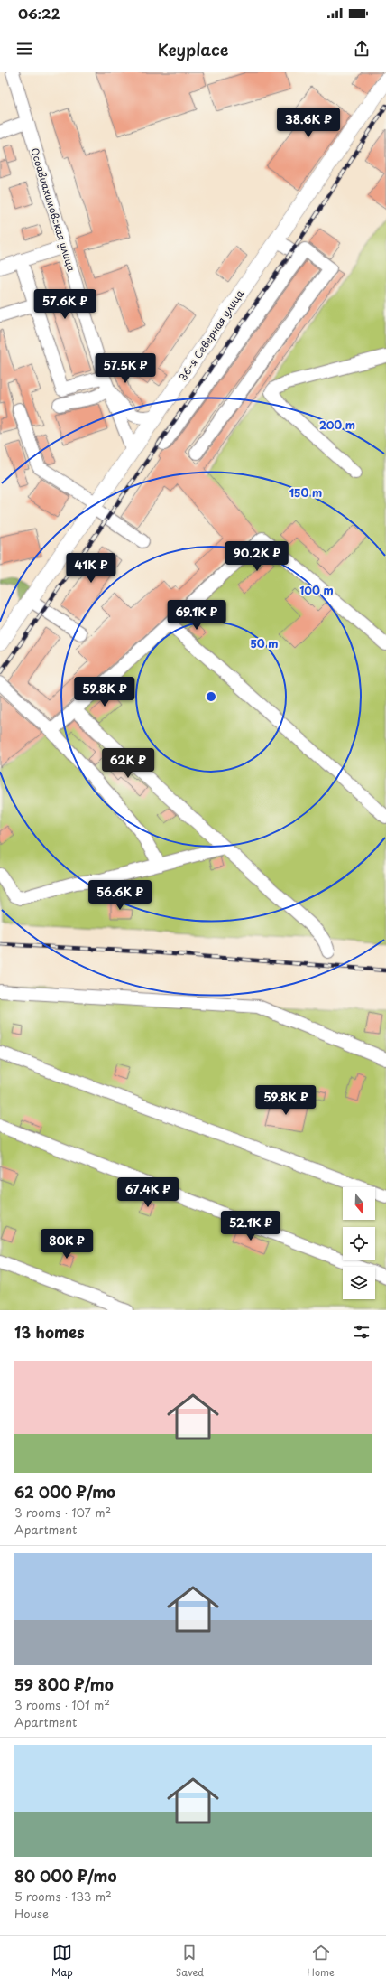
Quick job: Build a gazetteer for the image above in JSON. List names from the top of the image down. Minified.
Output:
{"streets":{"main road":["36-я Северная улица"],"street":["Осоавиахимовская улица"]},"crossings":[["Осоавиахимовская улица","36-я Северная улица"]],"north":"bottom","page":{"status":"06:22","header":"Keyplace","price":["38.6K ₽","57.6K ₽","57.5K ₽","90.2K ₽","41K ₽","69.1K ₽","59.8K ₽","62K ₽","56.6K ₽","59.8K ₽","67.4K ₽","52.1K ₽","80K ₽"],"heading":"13 homes","list":[{"name":"62 000 ₽/mo","note":"3 rooms · 107 m² · Apartment"},{"name":"59 800 ₽/mo","note":"3 rooms · 101 m² · Apartment"},{"name":"80 000 ₽/mo","note":"5 rooms · 133 m² · House"}],"tabs":["Map","Saved","Home"]},"rings":["200 m","150 m","100 m","50 m"]}
